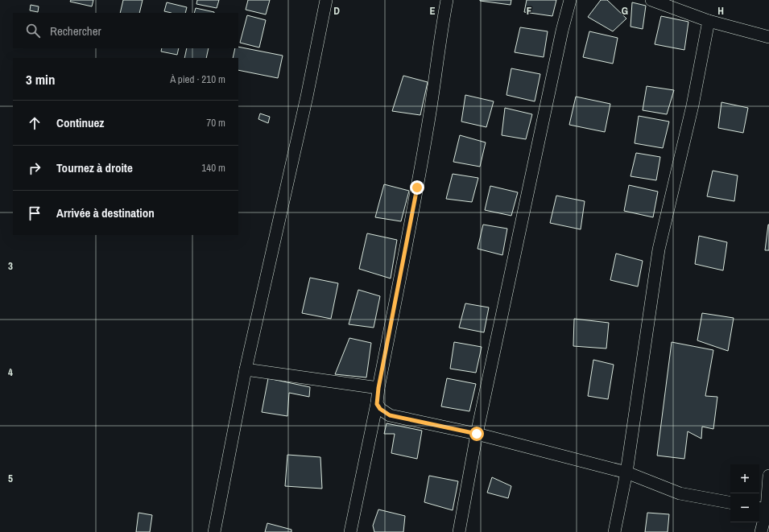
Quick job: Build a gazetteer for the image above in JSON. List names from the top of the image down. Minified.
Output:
{"page":{"search":"Rechercher","heading":["3 min","À pied · 210 m"],"list":[["Continuez","70 m"],["Tournez à droite","140 m"],"Arrivée à destination"],"map_buttons":["+","−"]},"grid":{"columns":["D","E","F","G","H"],"rows":["3","4","5"]}}
